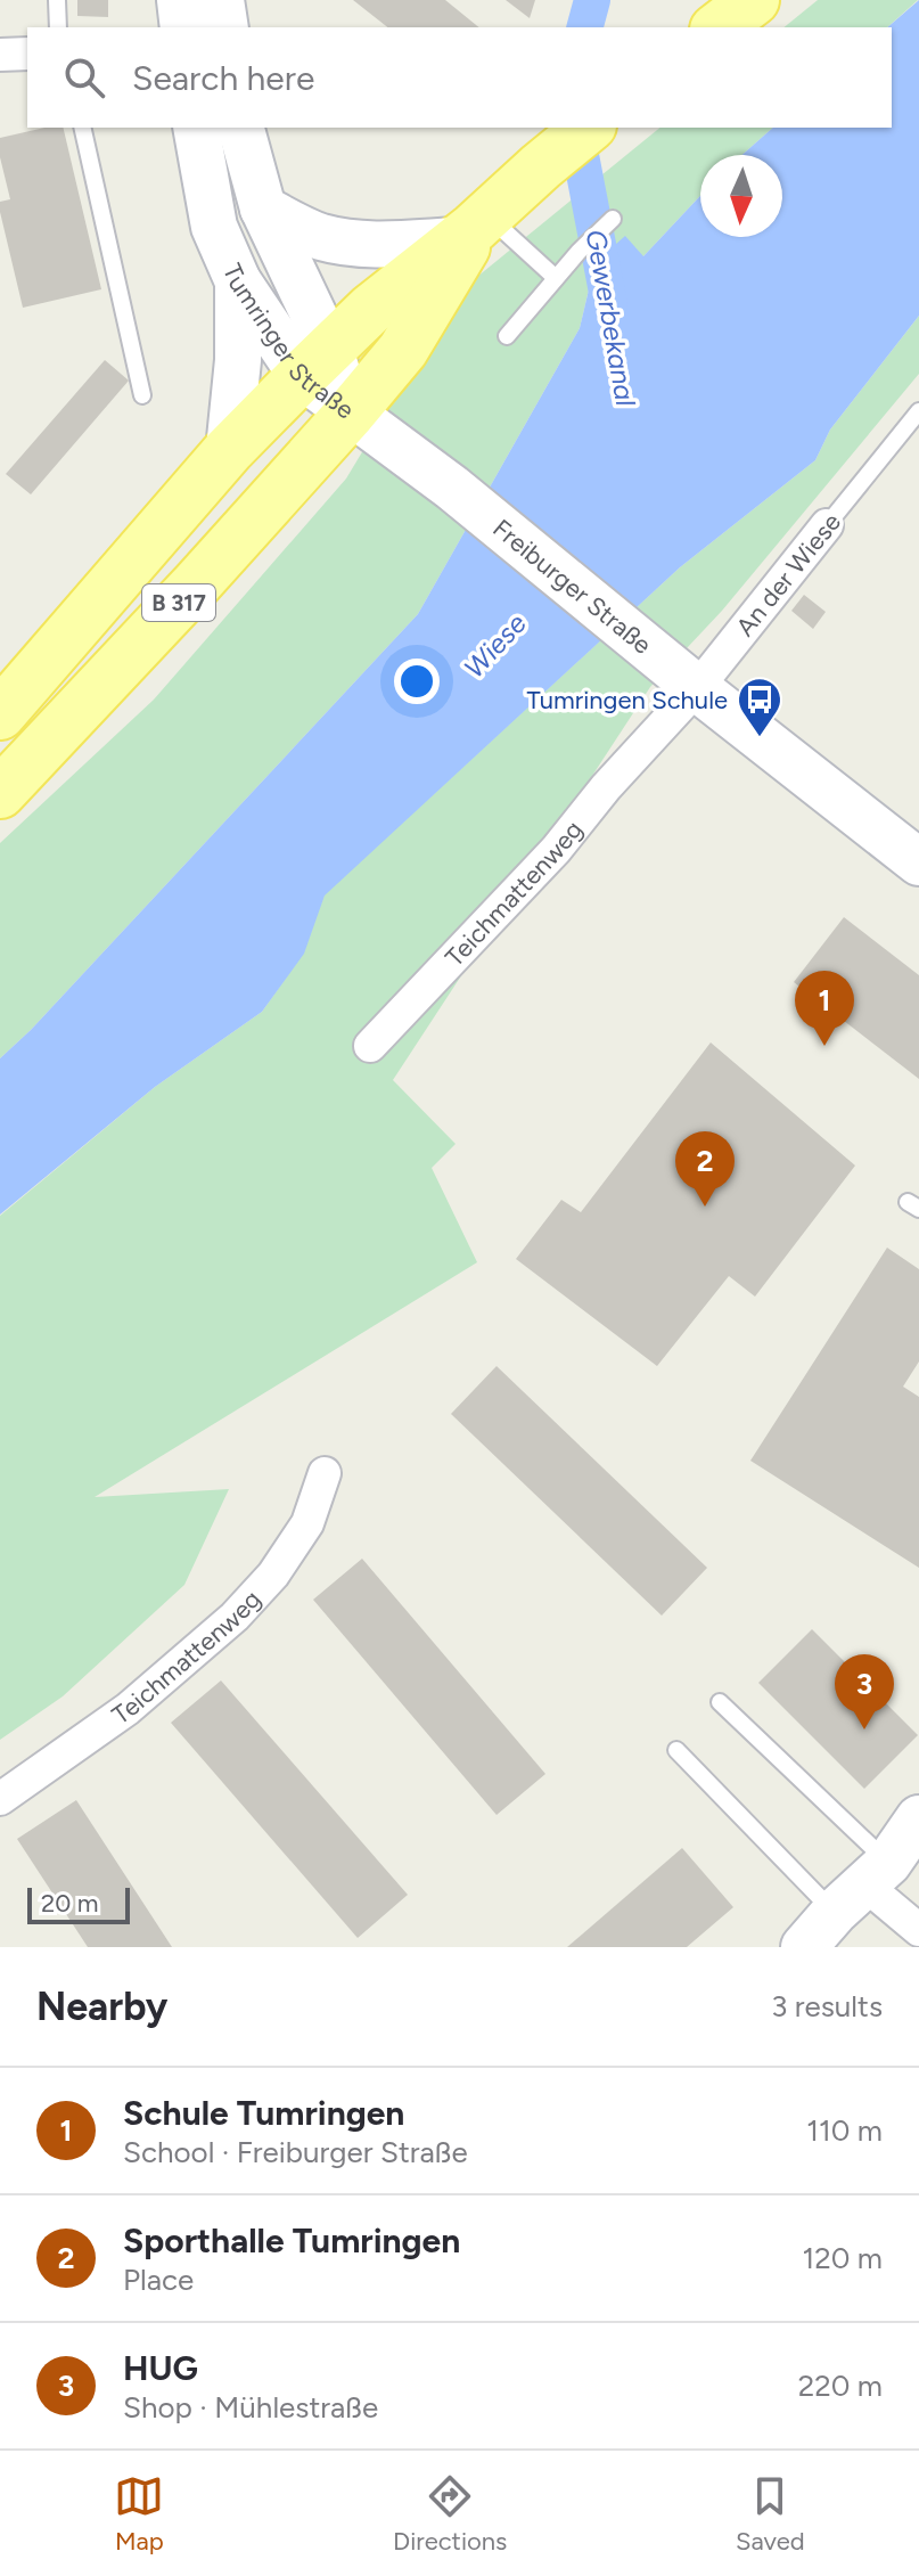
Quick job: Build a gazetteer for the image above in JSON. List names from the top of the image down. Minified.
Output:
{"streets":{"main road":["Tumringer Straße","Freiburger Straße","B 317"],"street":["An der Wiese","Teichmattenweg"]},"crossings":[["Tumringer Straße","Freiburger Straße"],["Tumringer Straße","B 317"],["An der Wiese","Freiburger Straße"],["An der Wiese","Teichmattenweg"],["Freiburger Straße","B 317"]],"water":["Gewerbekanal","Wiese"],"places":{"bus stop":["Tumringen Schule"]},"scale_bar":"20 m","north":"bottom","page":{"search":"Search here","pins":["1","2","3"],"scale":"20 m","heading":["Nearby","3 results"],"list":[{"mark":"1","name":"Schule Tumringen","note":"School · Freiburger Straße","value":"110 m"},{"mark":"2","name":"Sporthalle Tumringen","note":"Place","value":"120 m"},{"mark":"3","name":"HUG","note":"Shop · Mühlestraße","value":"220 m"}],"nav":["Map","Directions","Saved"]}}
